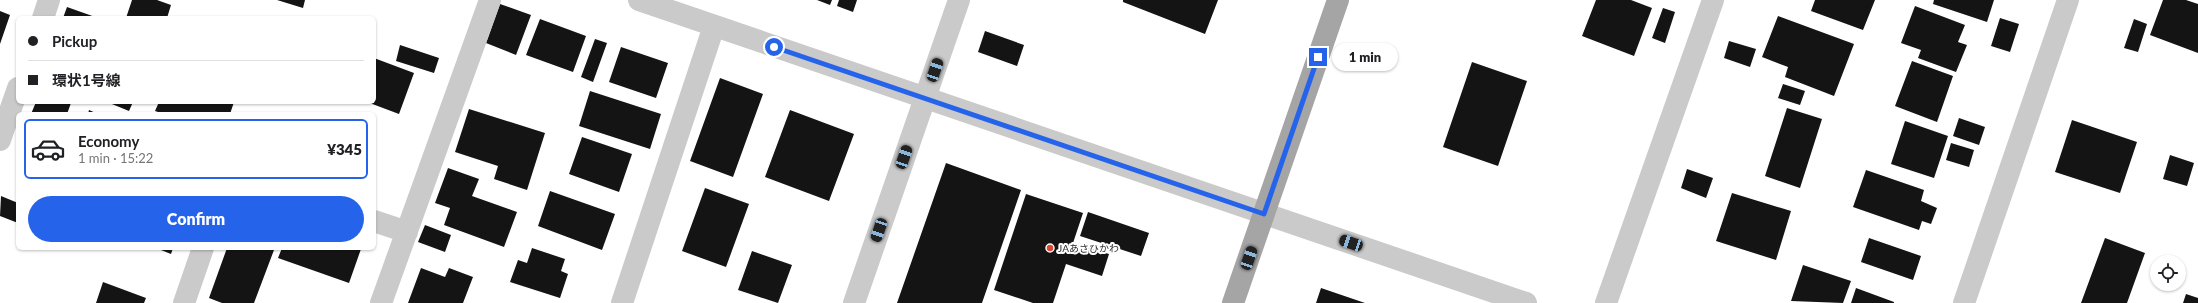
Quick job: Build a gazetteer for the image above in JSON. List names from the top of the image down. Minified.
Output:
{"places":["JAあさひかわ"],"page":{"banner":["Pickup","環状1号線"],"bubble":"1 min","list":[{"name":"Economy","note":"1 min · 15:22","value":"¥345"}],"buttons":"Confirm"}}
